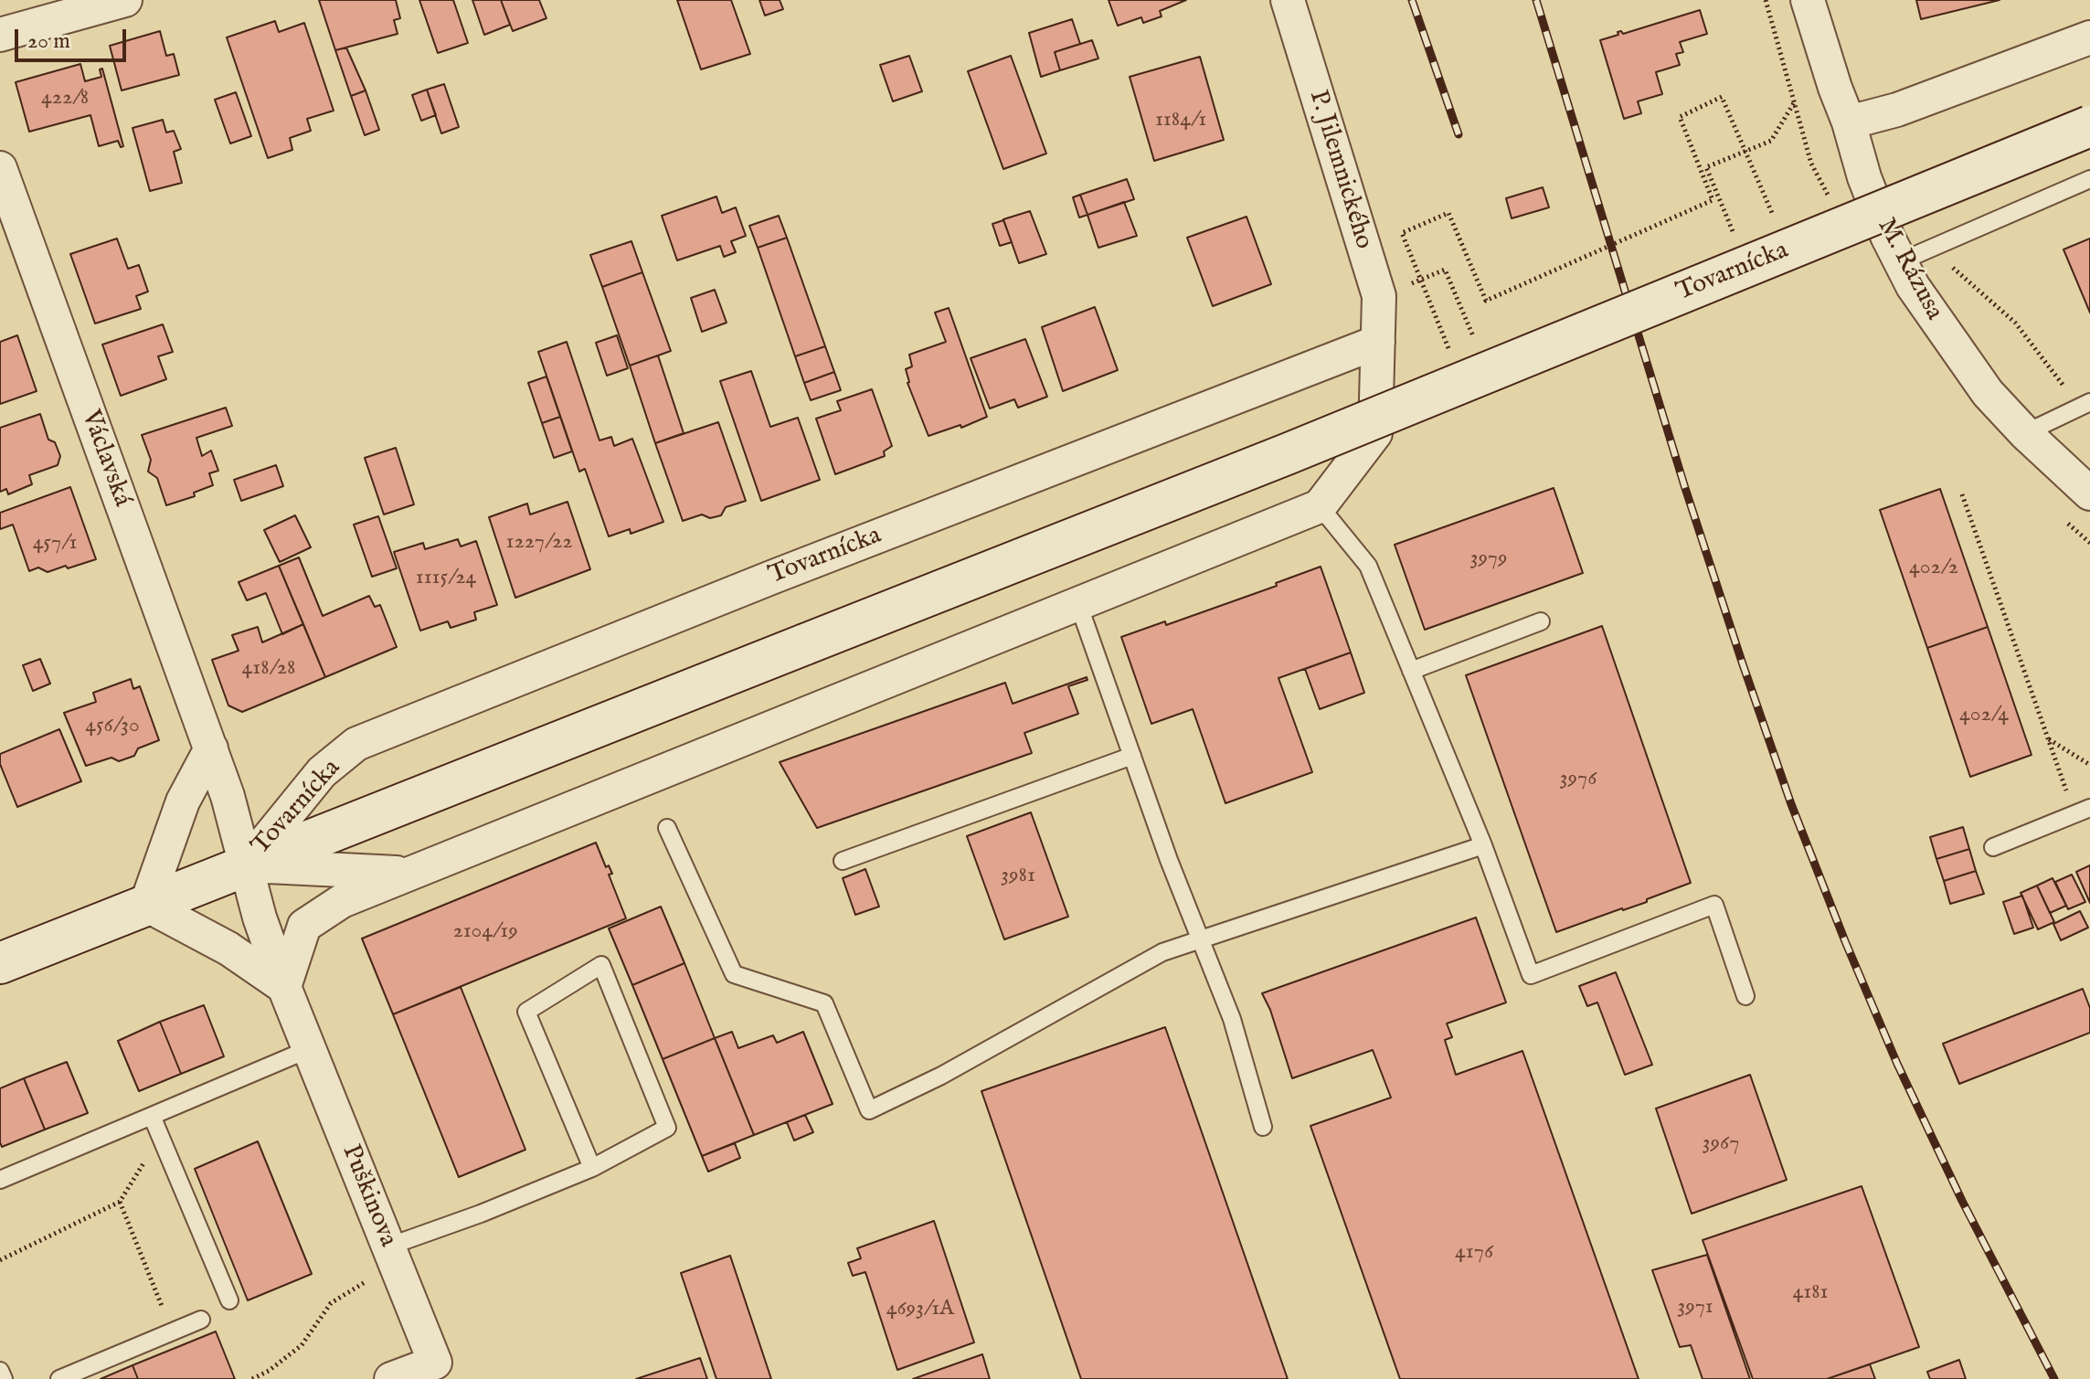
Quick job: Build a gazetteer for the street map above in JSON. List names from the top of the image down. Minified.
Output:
{"streets":{"main road":["Tovarnícka"],"street":["P. Jilemnického","M. Rázusa","Václavská","Puškinova"]},"crossings":[["P. Jilemnického","Tovarnícka"],["Tovarnícka","Václavská"],["Tovarnícka","Puškinova"],["Václavská","Puškinova"]],"house_numbers":["422/8","1184/1","1227/22","457/1","3979","402/2","1115/24","418/28","402/4","456/30","3976","3981","2104/19","3967","4176","4181","3971","4693/1A"],"scale_bar":"20 m"}
